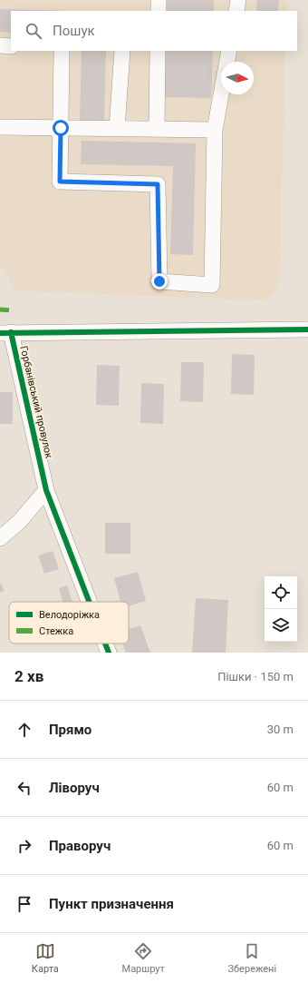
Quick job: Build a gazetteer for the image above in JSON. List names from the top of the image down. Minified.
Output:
{"streets":{"street":["Горбанівський провулок"]},"legend":["Велодоріжка","Стежка"],"north":"right","page":{"search":"Пошук","heading":["2 хв","Пішки · 150 m"],"list":[["Прямо","30 m"],["Ліворуч","60 m"],["Праворуч","60 m"],"Пункт призначення"],"nav":["Карта","Маршрут","Збережені"]}}
